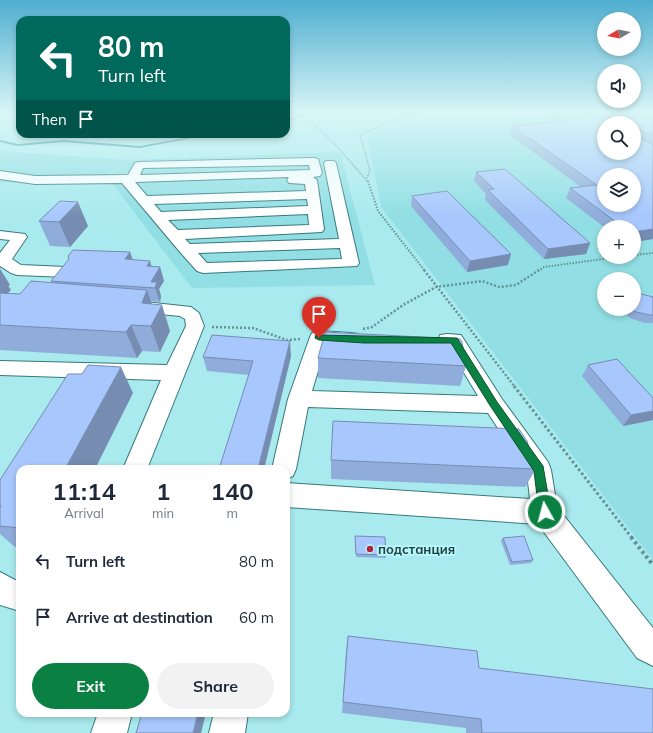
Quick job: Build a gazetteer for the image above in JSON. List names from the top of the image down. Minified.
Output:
{"places":["подстанция"],"north":"left","page":{"map_buttons":["+","−"],"turn":["80 m","Turn left"],"then":"Then","eta":["11:14","Arrival","1","min","140","m"],"list":[{"name":"Turn left","value":"80 m"},{"name":"Arrive at destination","value":"60 m"}],"buttons":["Exit","Share"]}}
